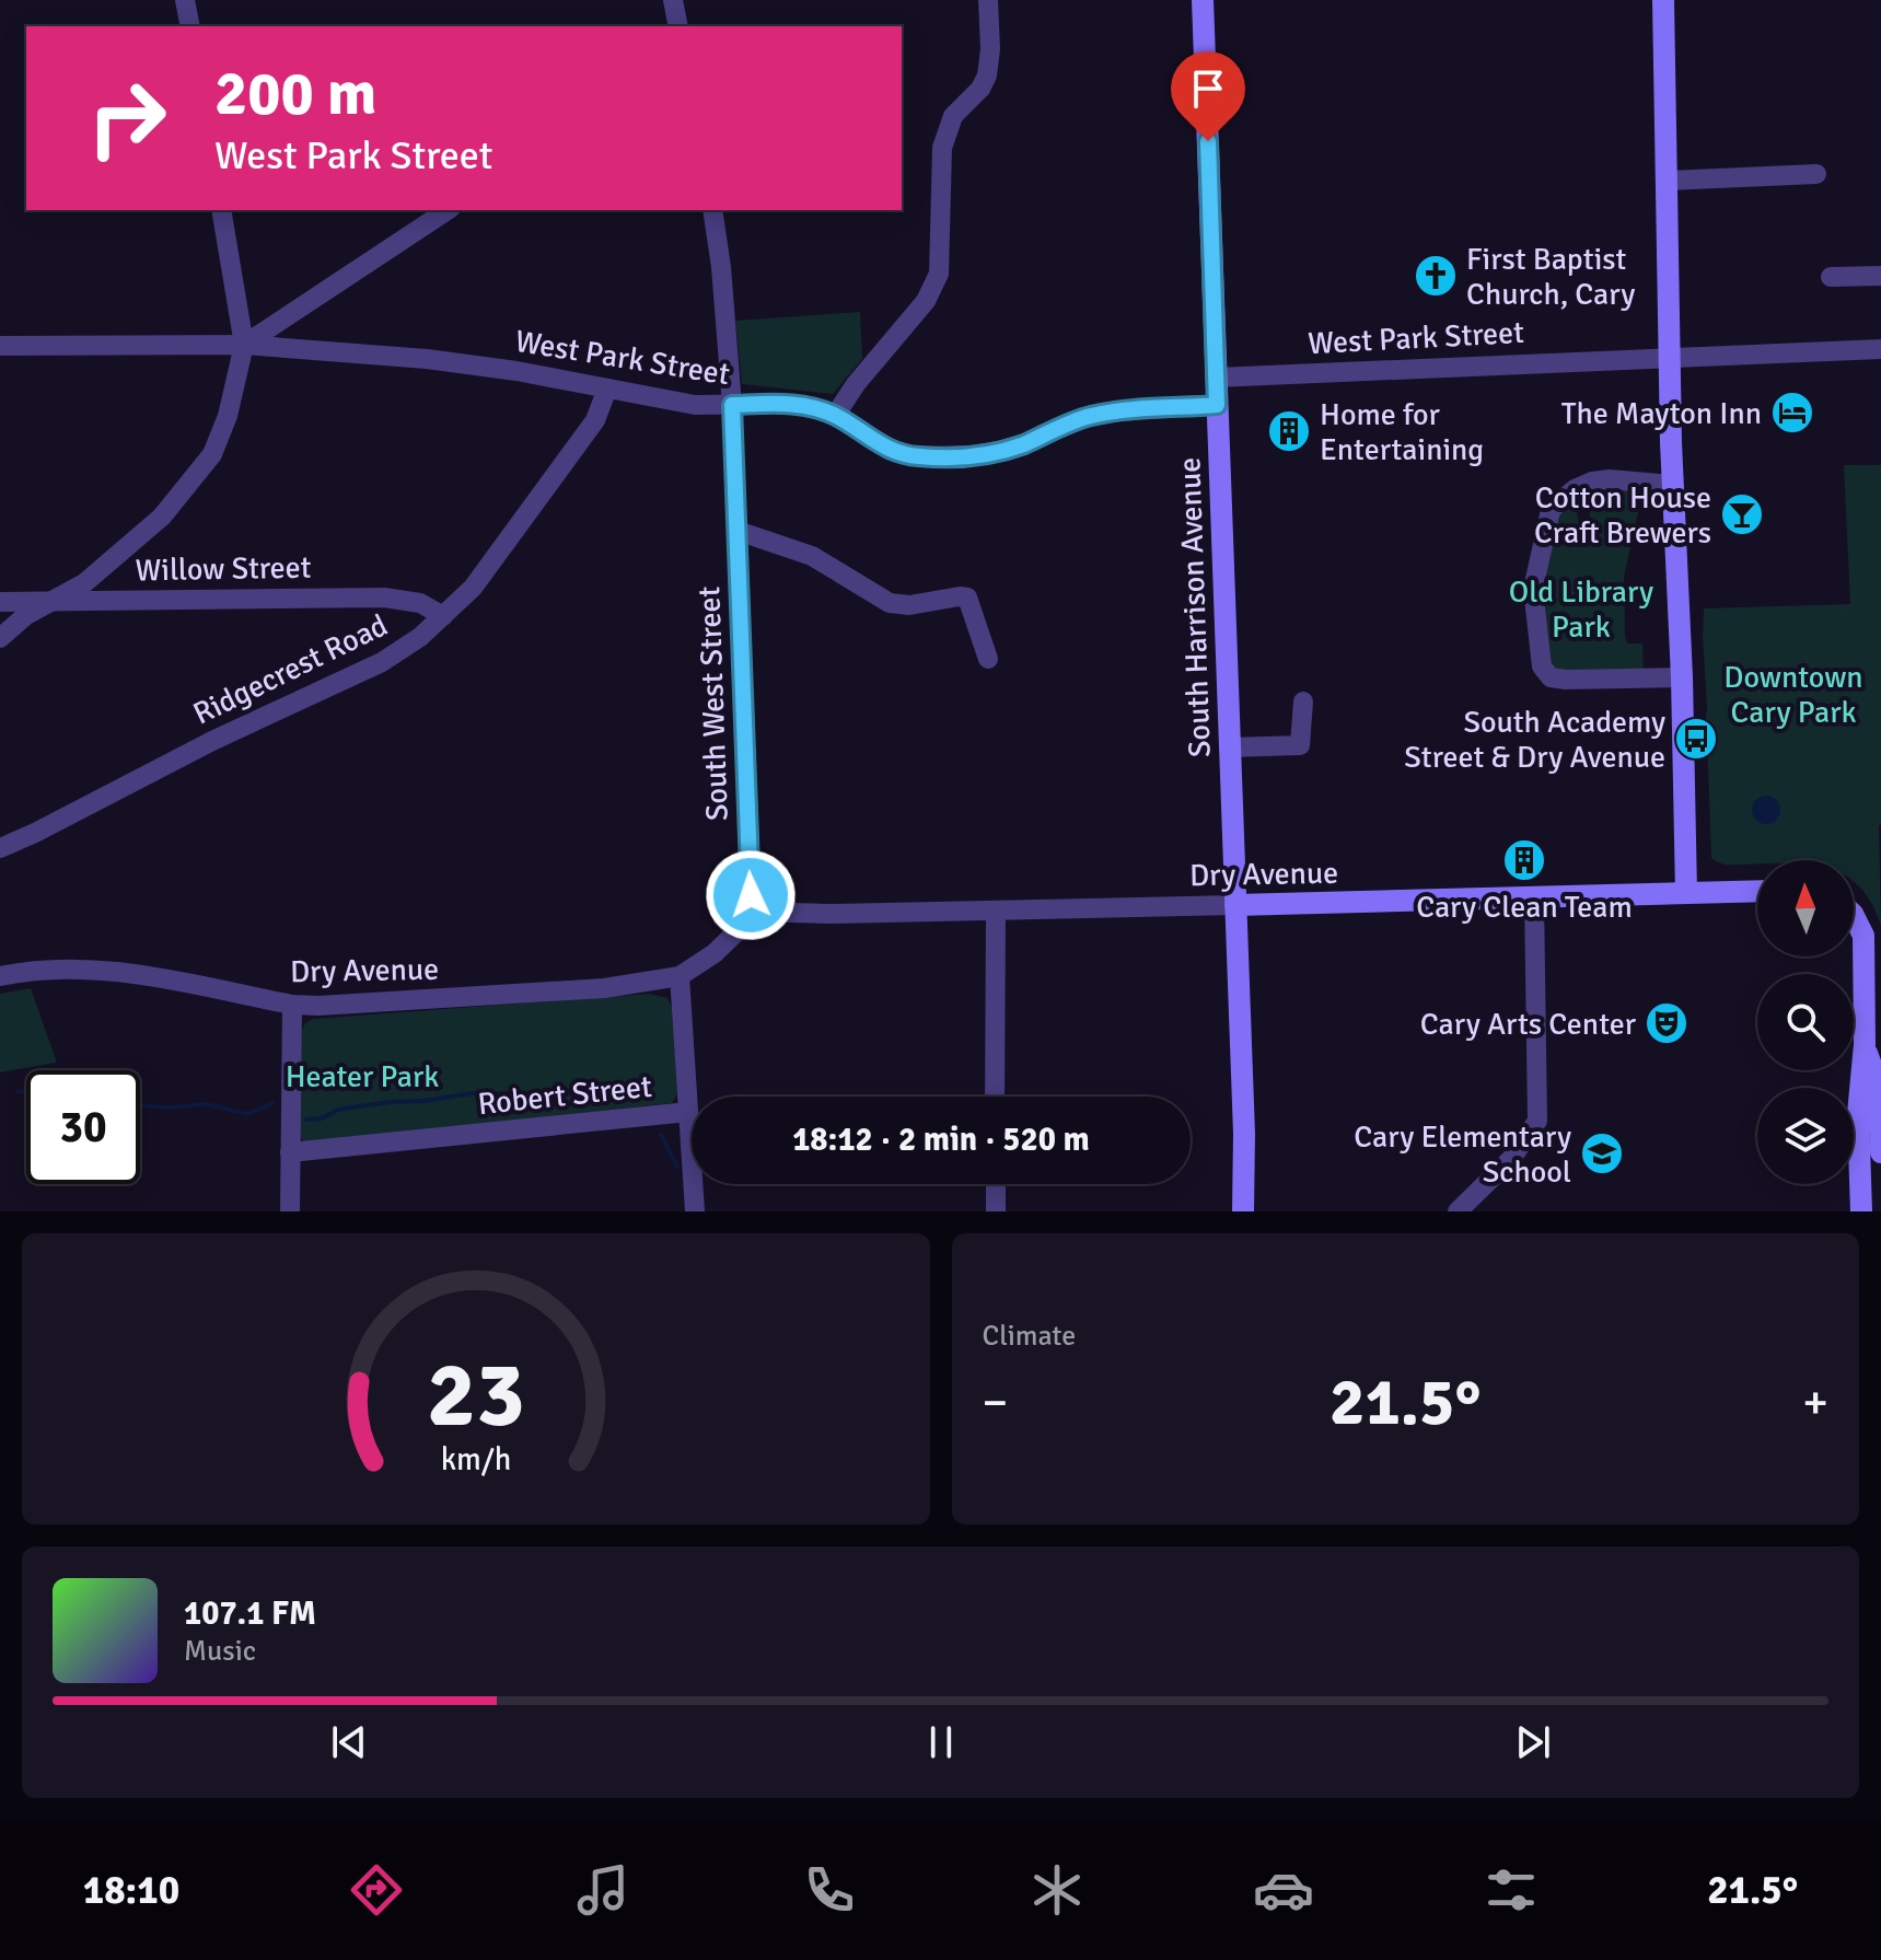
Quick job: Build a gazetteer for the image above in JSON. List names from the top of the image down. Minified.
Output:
{"streets":{"street":["West Park Street","Willow Street","South Harrison Avenue","Ridgecrest Road","South West Street","Dry Avenue","Robert Street"]},"crossings":[["West Park Street","South Harrison Avenue"],["West Park Street","Ridgecrest Road"],["West Park Street","South West Street"],["Willow Street","Ridgecrest Road"],["South Harrison Avenue","Dry Avenue"],["South West Street","Dry Avenue"]],"parks":["Old Library Park","Downtown Cary Park","Heater Park"],"places":{"church":["First Baptist Church, Cary"],"hotel":["The Mayton Inn"],"building":["Home for Entertaining","Cary Clean Team"],"bar":["Cotton House Craft Brewers"],"bus stop":["South Academy Street & Dry Avenue"],"theatre":["Cary Arts Center"],"school or university":["Cary Elementary School"]},"north":"top","page":{"turn":["200 m","West Park Street"],"limit":"30","trip":"18:12 · 2 min · 520 m","tile":"Climate","heat":["−","21.5°","+"],"song":["107.1 FM","Music"],"tabs":["18:10","21.5°"],"gauge":["23","km/h"]}}
